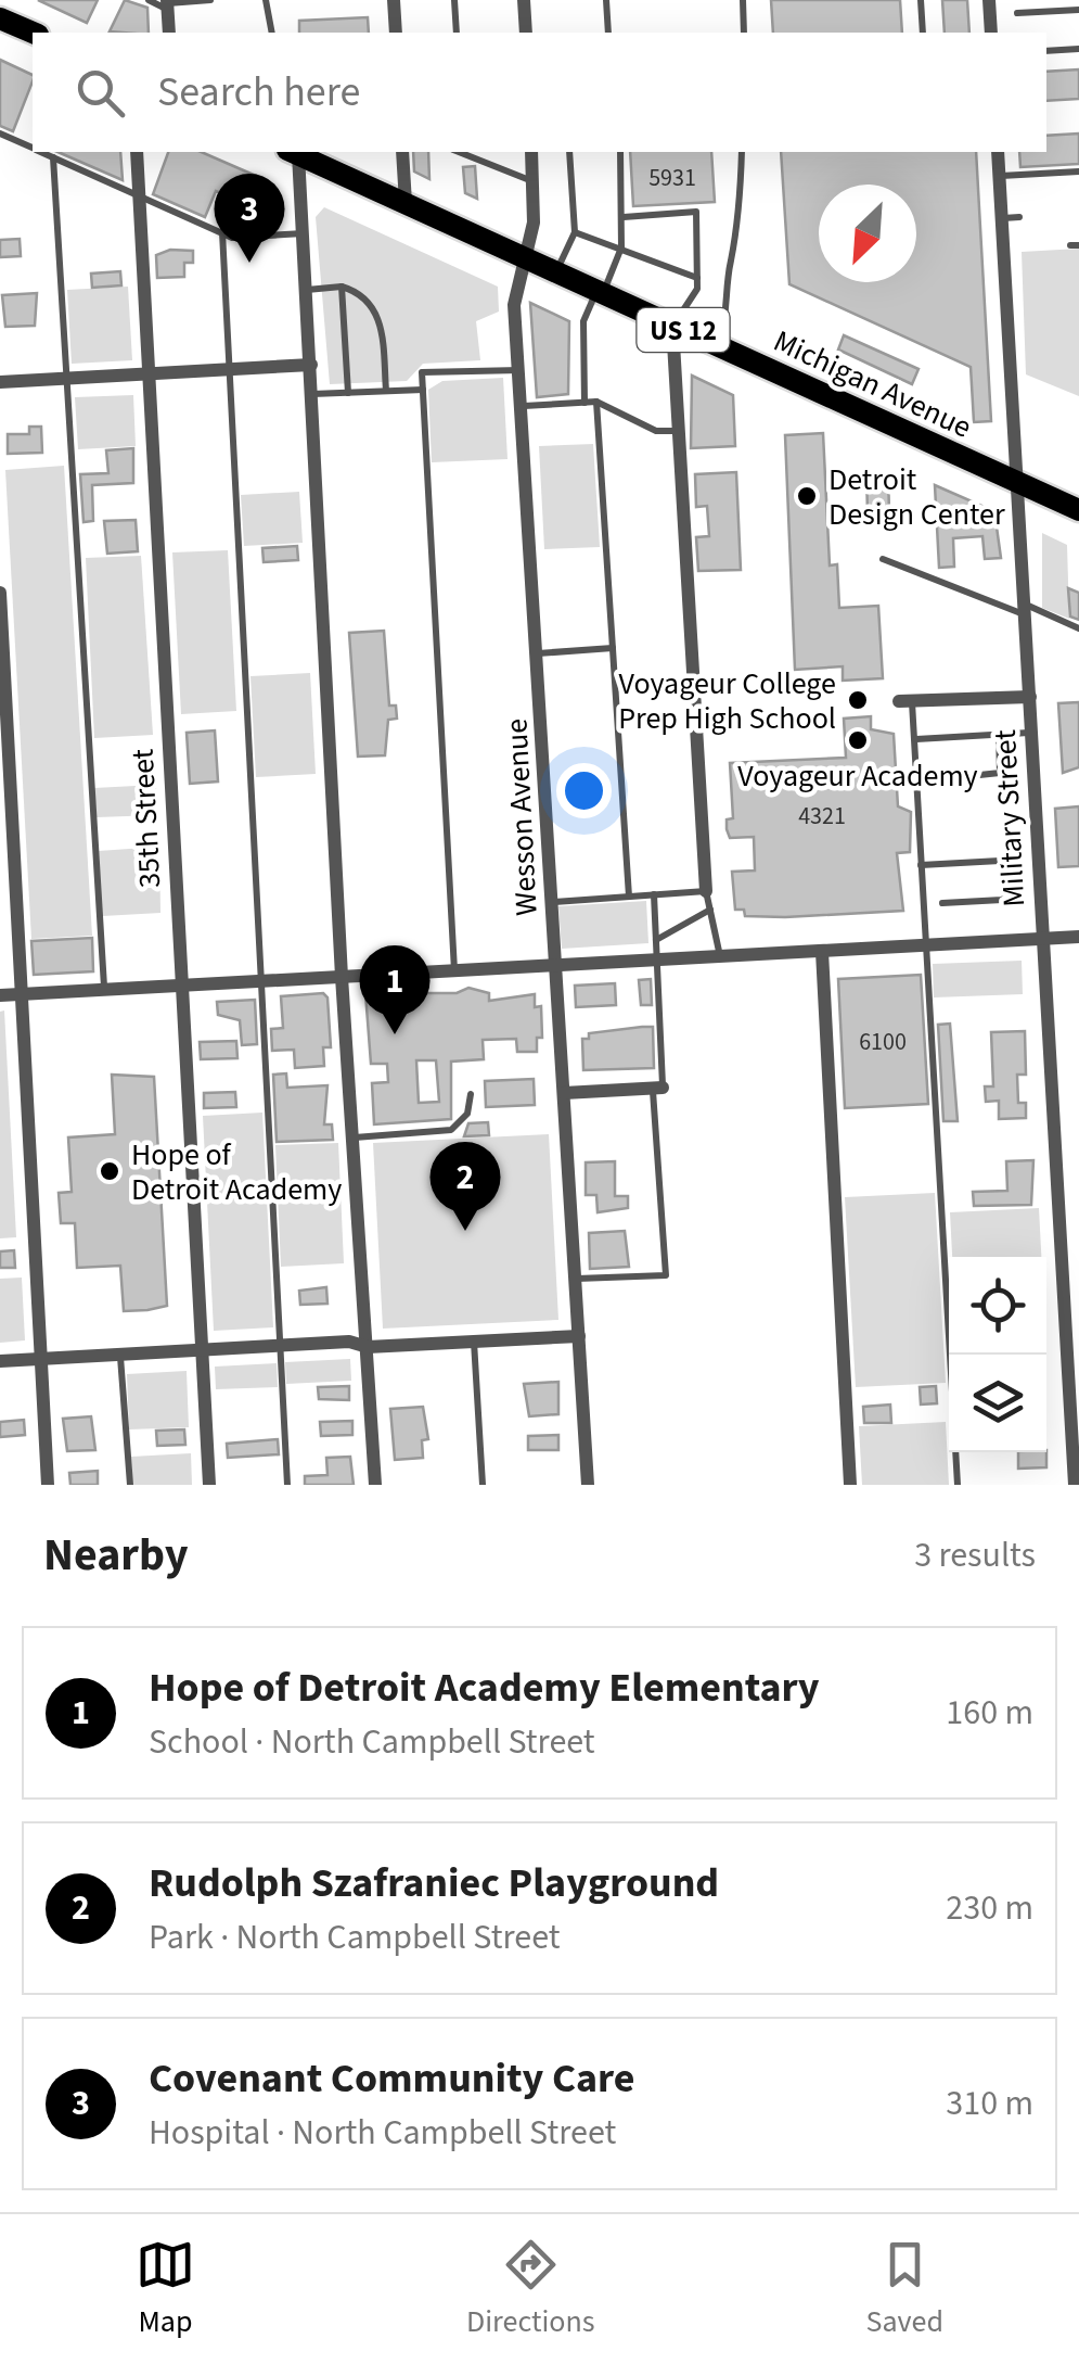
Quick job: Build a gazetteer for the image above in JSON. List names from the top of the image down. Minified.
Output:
{"streets":{"main road":["US 12","Michigan Avenue"],"street":["Wesson Avenue","35th Street","Military Street"]},"crossings":[["Michigan Avenue","Wesson Avenue"],["Michigan Avenue","Military Street"]],"places":["Detroit Design Center","Voyageur College Prep High School","Voyageur Academy","Hope of Detroit Academy"],"house_numbers":["5931","4321","6100"],"north":"bottom left","page":{"search":"Search here","pins":["3","1","2"],"heading":["Nearby","3 results"],"list":[{"mark":"1","name":"Hope of Detroit Academy Elementary","note":"School · North Campbell Street","value":"160 m"},{"mark":"2","name":"Rudolph Szafraniec Playground","note":"Park · North Campbell Street","value":"230 m"},{"mark":"3","name":"Covenant Community Care","note":"Hospital · North Campbell Street","value":"310 m"}],"nav":["Map","Directions","Saved"]}}
